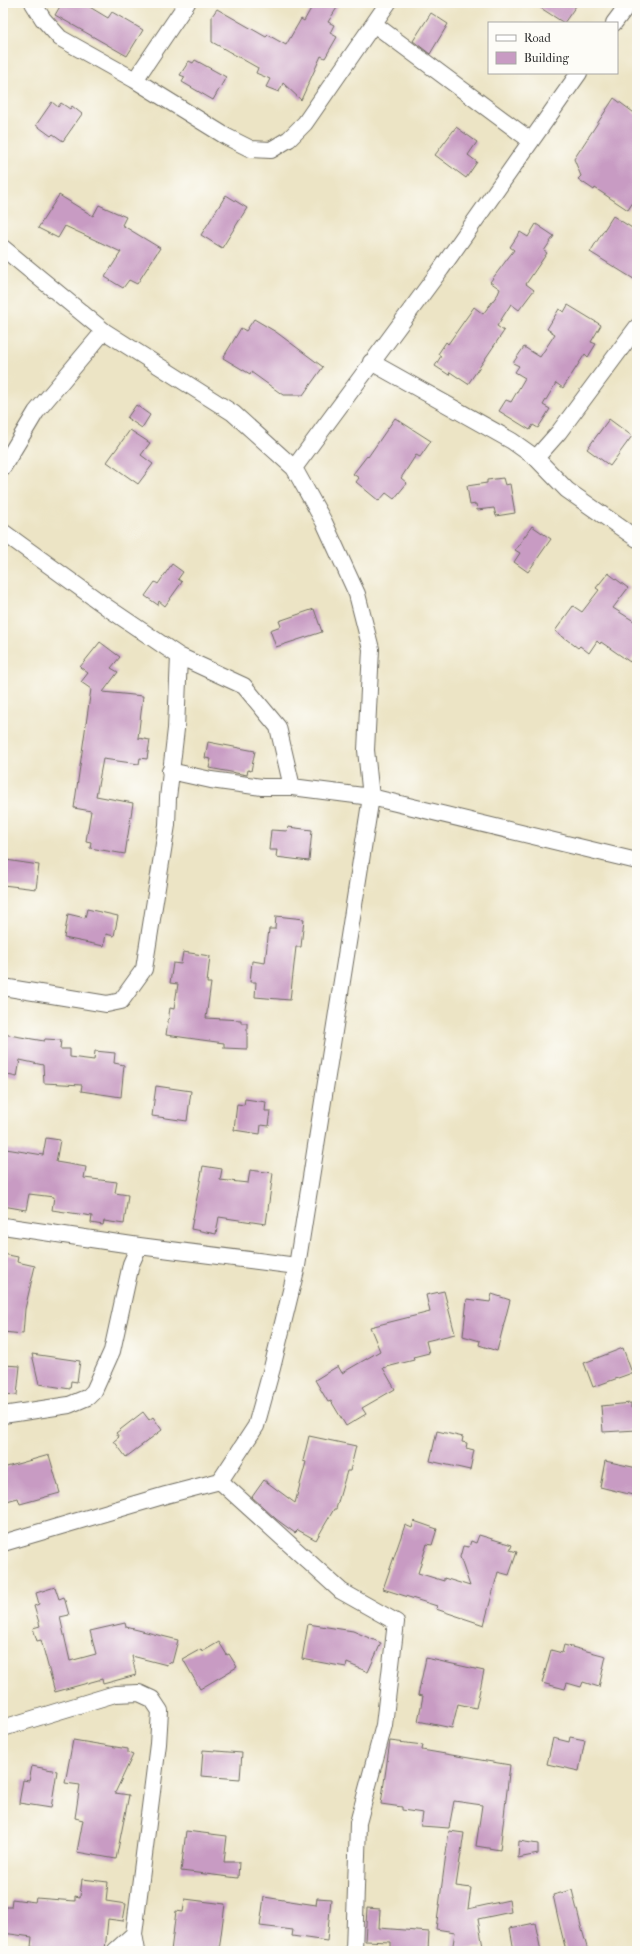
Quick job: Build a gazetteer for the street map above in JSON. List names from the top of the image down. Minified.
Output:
{"legend":["Road","Building"]}
